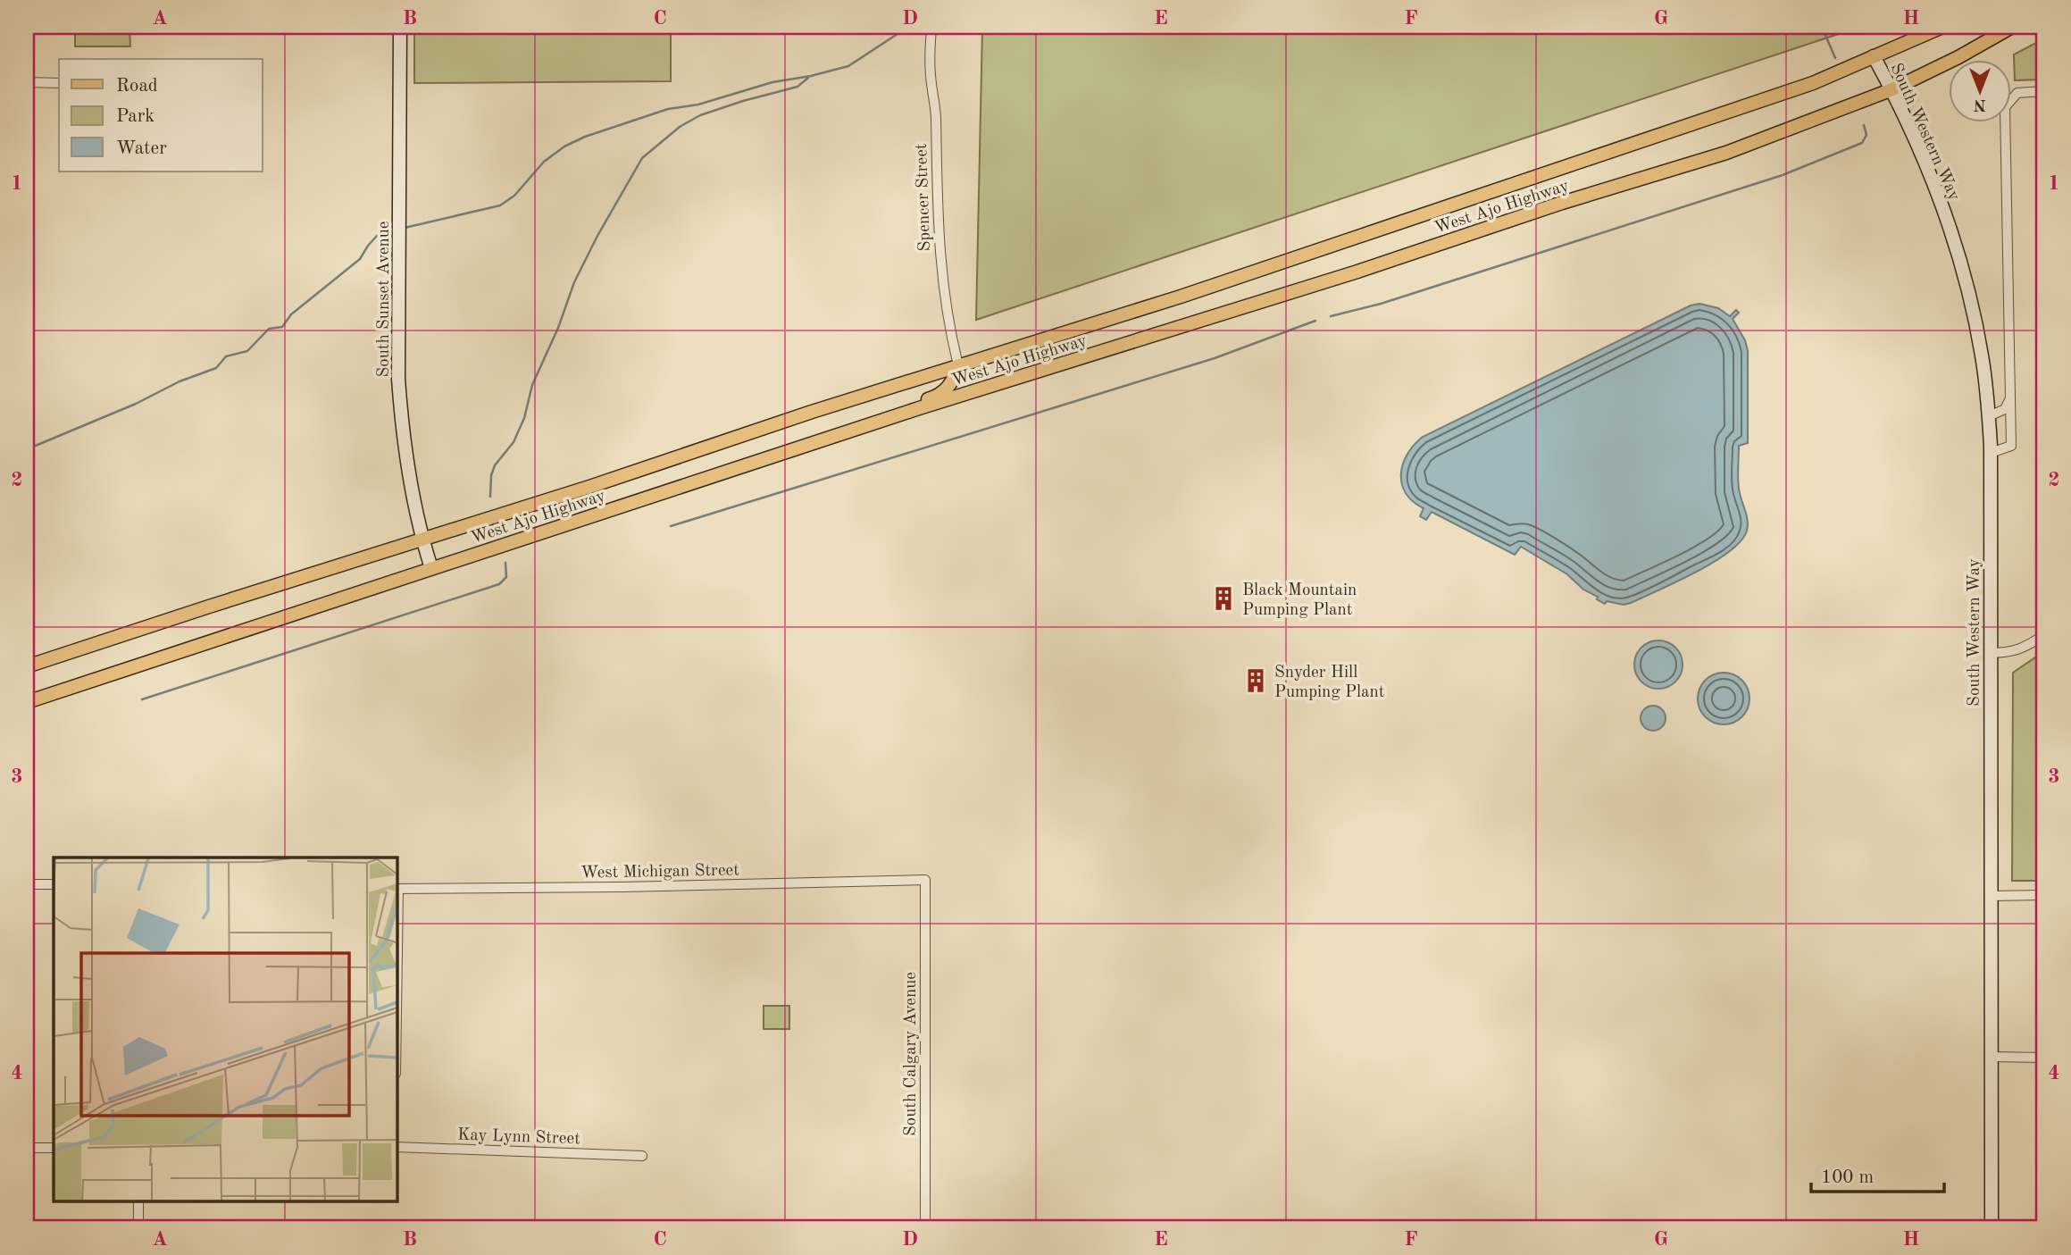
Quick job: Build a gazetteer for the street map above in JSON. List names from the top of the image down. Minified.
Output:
{"streets":{"main road":["West Ajo Highway"],"street":["South Western Way","Spencer Street","South Sunset Avenue","West Michigan Street","South Calgary Avenue","Kay Lynn Street"]},"crossings":[["South Western Way","West Ajo Highway"],["Spencer Street","West Ajo Highway"],["West Ajo Highway","South Sunset Avenue"],["West Michigan Street","South Calgary Avenue"]],"places":{"building":["Black Mountain Pumping Plant","Snyder Hill Pumping Plant"]},"legend":["Road","Park","Water"],"scale_bar":"100 m","north":"bottom","grid":{"columns":["A","B","C","D","E","F","G","H"],"rows":["1","2","3","4"]}}
